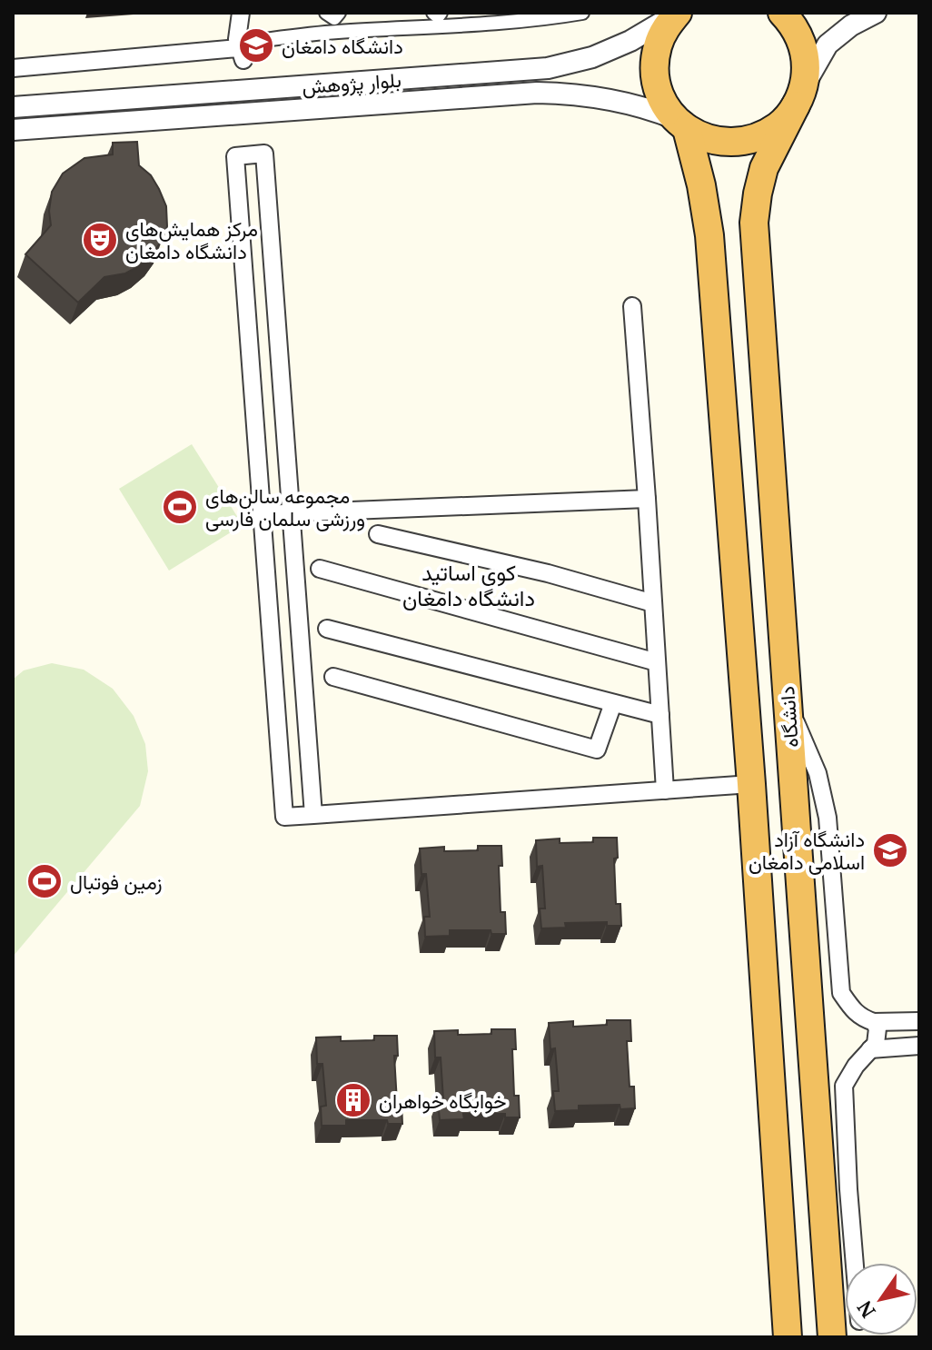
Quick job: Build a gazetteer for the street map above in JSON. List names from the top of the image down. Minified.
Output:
{"streets":{"highway":["دانشگاه"],"street":["بلوار پژوهش"]},"districts":["کوی اساتید دانشگاه دامغان"],"places":{"school or university":["دانشگاه دامغان","دانشگاه آزاد اسلامی دامغان"],"theatre":["مرکز همایش‌های دانشگاه دامغان"],"sports":["مجموعه سالن‌های ورزشی سلمان فارسی","زمین فوتبال"],"building":["خوابگاه خواهران"]},"north":"bottom left"}
